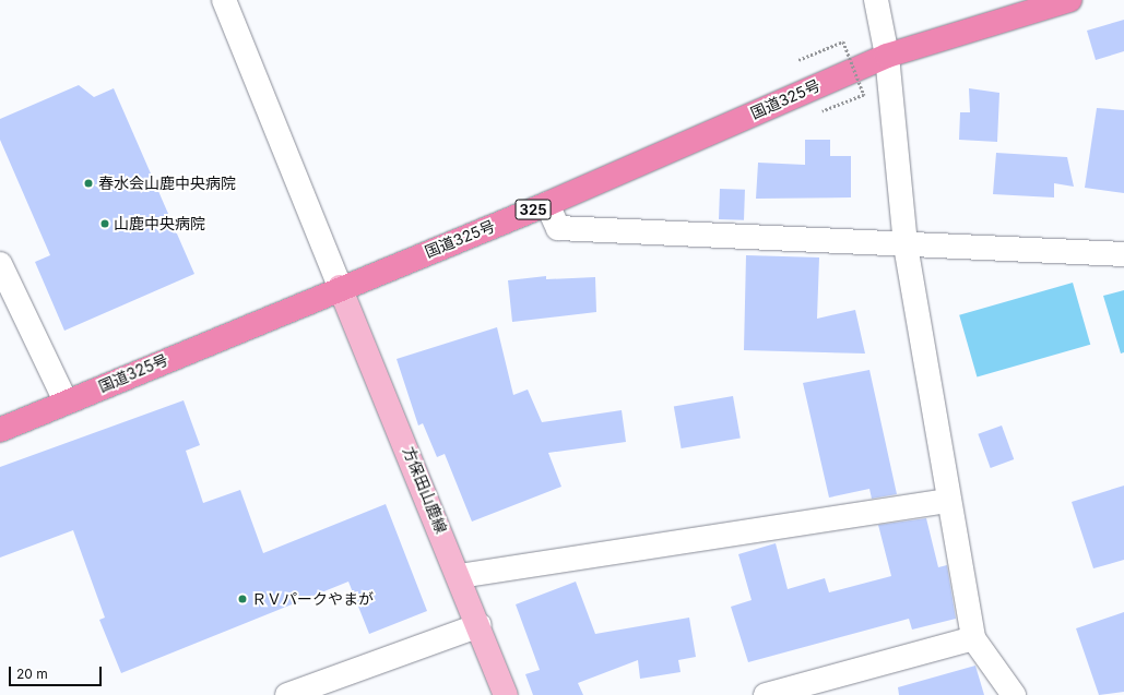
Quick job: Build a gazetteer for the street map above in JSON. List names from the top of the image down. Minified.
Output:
{"streets":{"highway":["国道325号","325"],"main road":["方保田山鹿線"]},"crossings":[["国道325号","方保田山鹿線"]],"places":["春水会山鹿中央病院","山鹿中央病院","ＲＶパークやまが"],"scale_bar":"20 m"}
